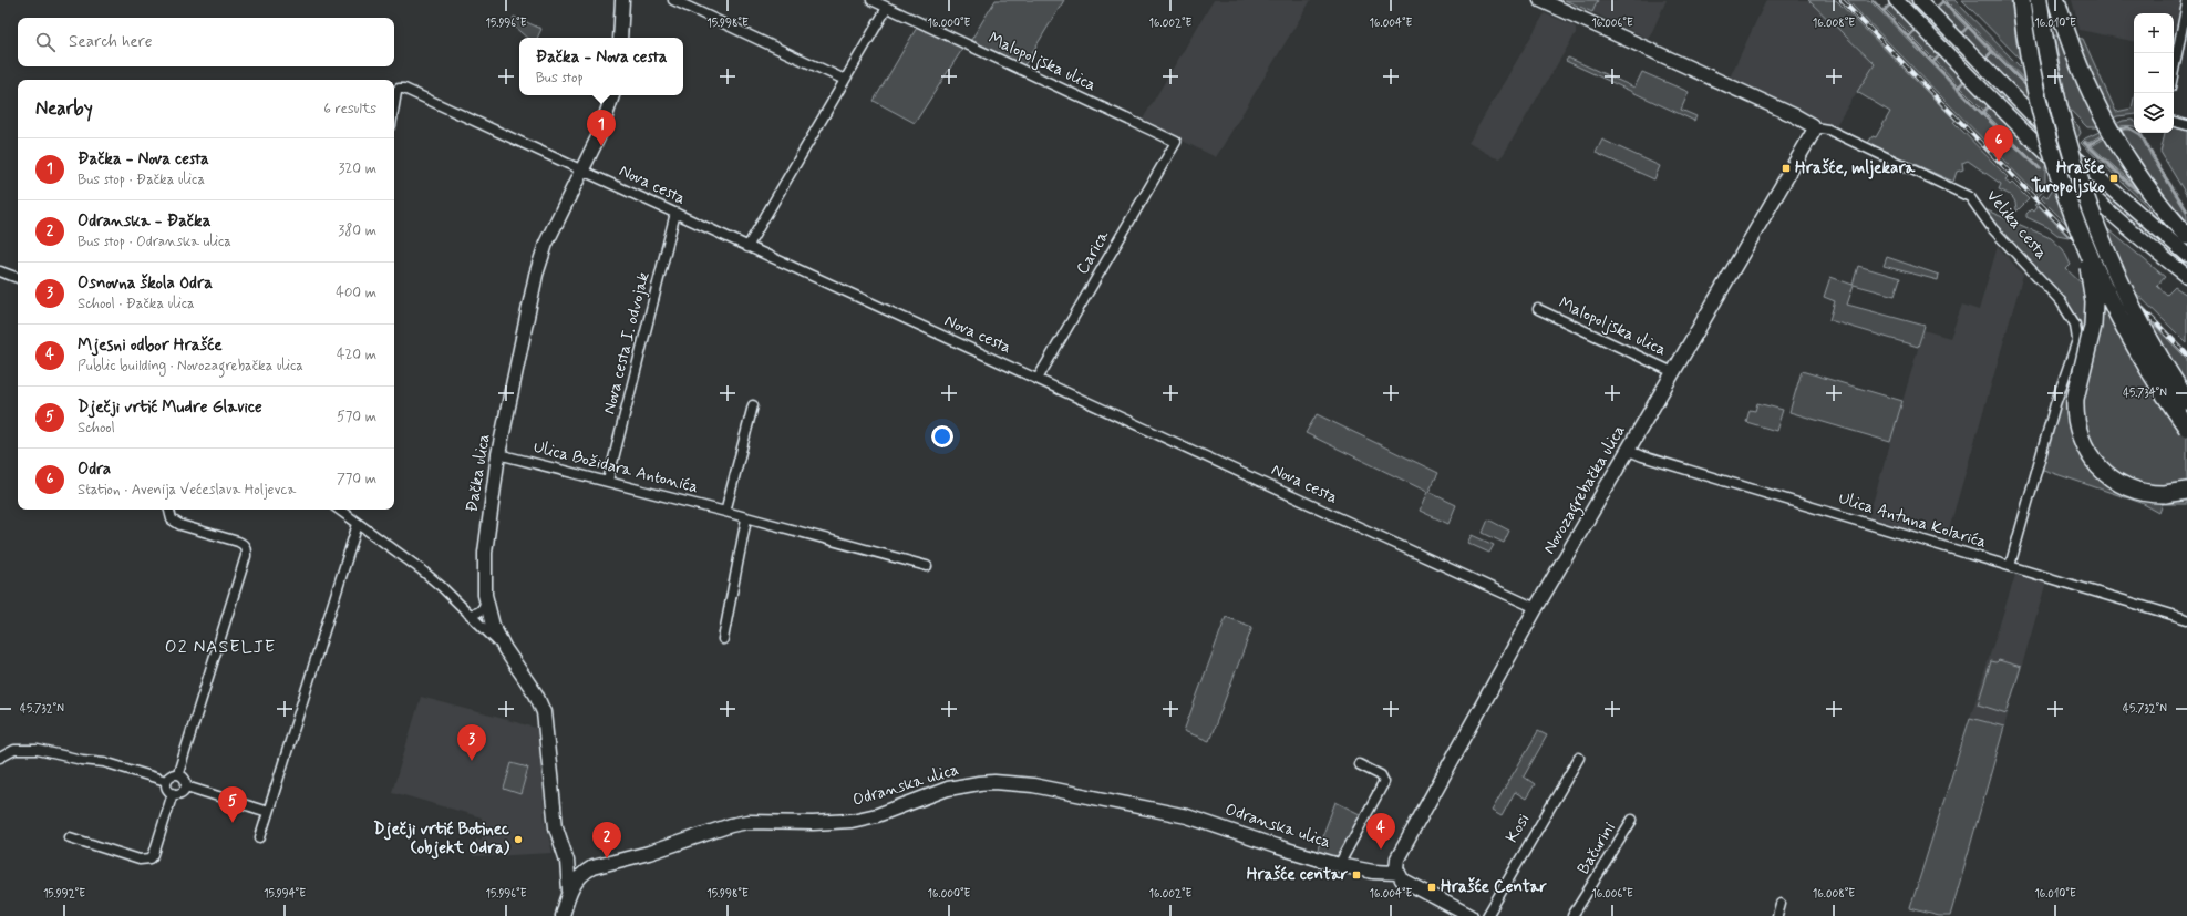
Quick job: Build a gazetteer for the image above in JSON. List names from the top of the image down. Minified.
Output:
{"streets":{"main road":["Velika cesta","Đačka ulica","Novozagrebačka ulica","Odranska ulica"],"street":["Malopoljska ulica","Nova cesta","Carica","Nova cesta I. odvojak","Ulica Božidara Antonića","Ulica Antuna Kolarića","Kosi","Bačurini"]},"crossings":[["Malopoljska ulica","Carica"],["Malopoljska ulica","Novozagrebačka ulica"],["Nova cesta","Carica"],["Nova cesta","Nova cesta I. odvojak"],["Nova cesta","Đačka ulica"],["Nova cesta","Novozagrebačka ulica"],["Velika cesta","Novozagrebačka ulica"],["Velika cesta","Ulica Antuna Kolarića"],["Nova cesta I. odvojak","Ulica Božidara Antonića"],["Ulica Božidara Antonića","Đačka ulica"],["Đačka ulica","Odranska ulica"],["Novozagrebačka ulica","Ulica Antuna Kolarića"],["Novozagrebačka ulica","Odranska ulica"]],"districts":["O2 NASELJE"],"places":{"transit":["Hrašće, mljekara","Hrašće Turopoljsko","Hrašće centar","Hrašće Centar"],"other":["Dječji vrtić Botinec (objekt Odra)"]},"page":{"map_buttons":["+","−"],"search":"Search here","popup":["Đačka - Nova cesta","Bus stop"],"heading":["Nearby","6 results"],"pins":["1","6","3","5","4","2"],"list":[{"mark":"1","name":"Đačka - Nova cesta","note":"Bus stop · Đačka ulica","value":"320 m"},{"mark":"2","name":"Odranska - Đačka","note":"Bus stop · Odranska ulica","value":"380 m"},{"mark":"3","name":"Osnovna škola Odra","note":"School · Đačka ulica","value":"400 m"},{"mark":"4","name":"Mjesni odbor Hrašće","note":"Public building · Novozagrebačka ulica","value":"420 m"},{"mark":"5","name":"Dječji vrtić Mudre Glavice","note":"School","value":"570 m"},{"mark":"6","name":"Odra","note":"Station · Avenija Većeslava Holjevca","value":"770 m"}]},"coordinates":["15.996°E","15.998°E","16.000°E","16.002°E","16.004°E","16.006°E","16.008°E","16.010°E","45.734°N","45.732°N","15.992°E","15.994°E"]}
